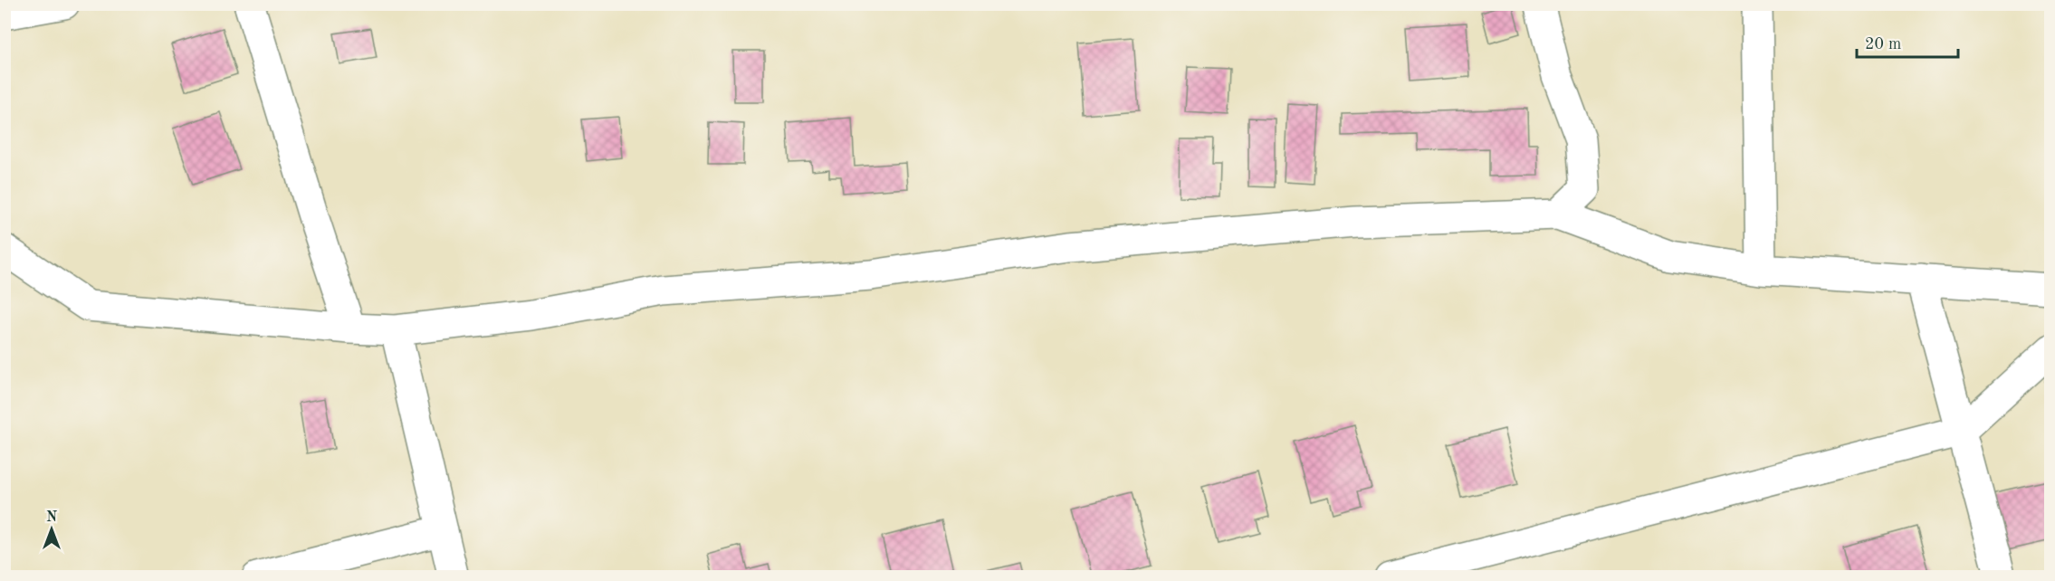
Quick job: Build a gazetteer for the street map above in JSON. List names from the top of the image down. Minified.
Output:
{"scale_bar":"20 m","north":"top"}
